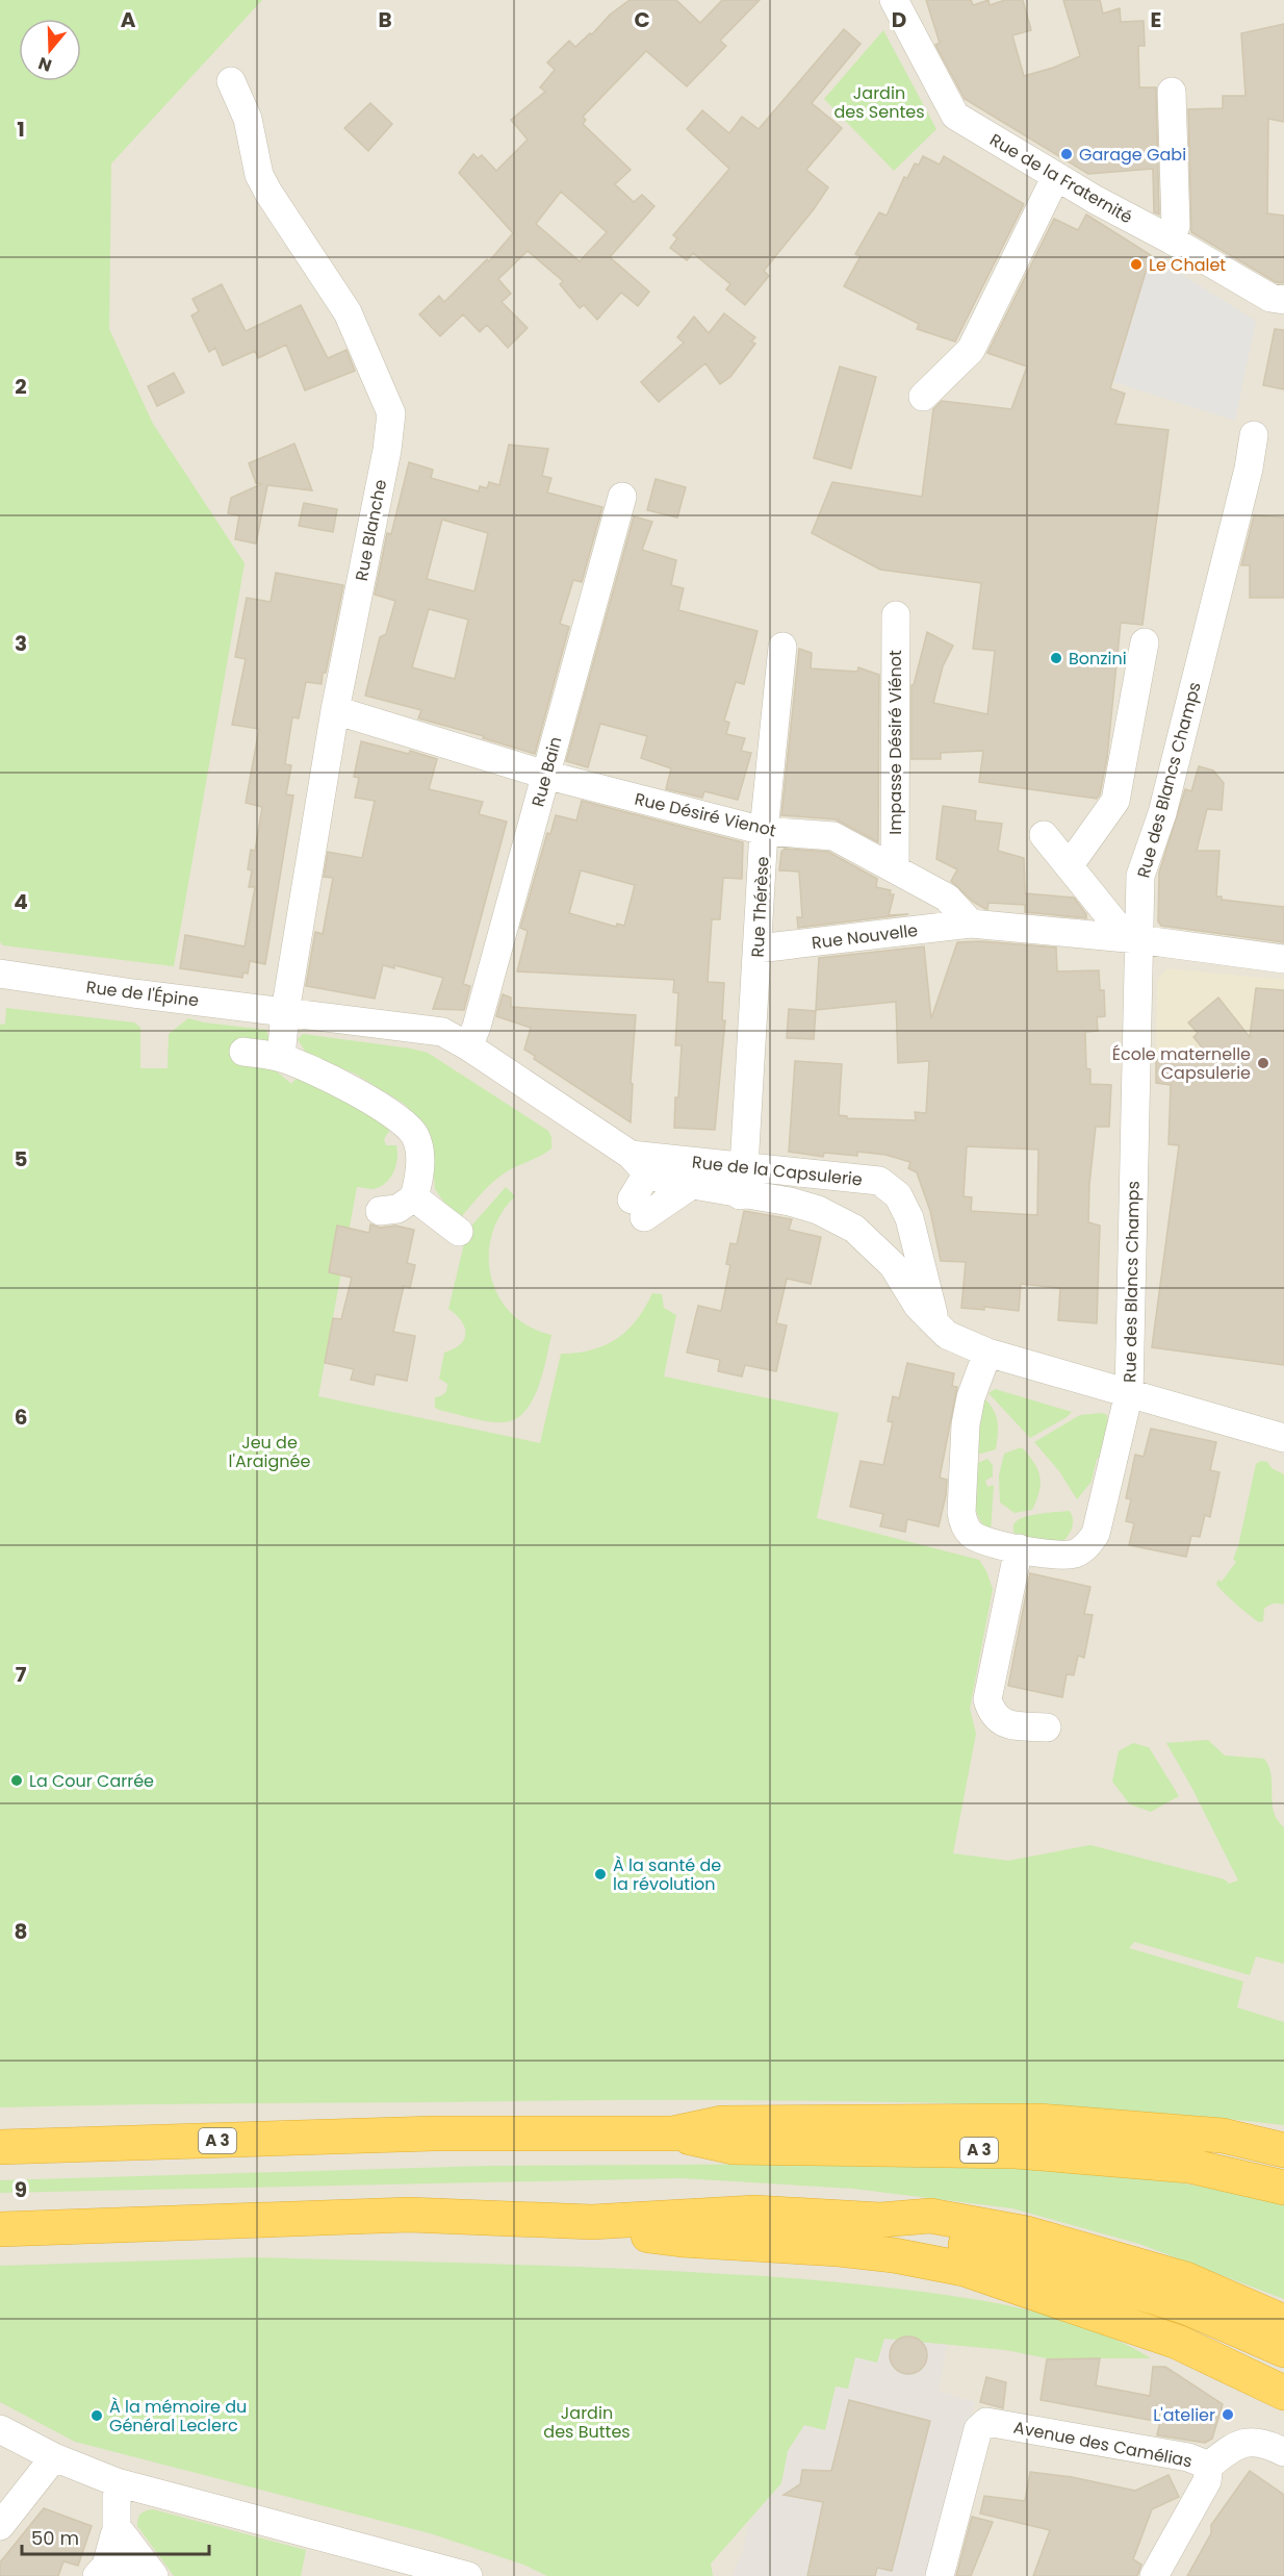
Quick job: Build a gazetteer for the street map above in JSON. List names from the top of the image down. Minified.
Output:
{"streets":{"highway":["A 3"],"street":["Rue de la Fraternité","Rue Blanche","Impasse Désiré Viénot","Rue Bain","Rue des Blancs Champs","Rue Désiré Vienot","Rue Thérèse","Rue Nouvelle","Rue de l'Épine","Rue de la Capsulerie","Avenue des Camélias"]},"crossings":[["Rue Blanche","Rue Désiré Vienot"],["Rue Blanche","Rue de l'Épine"],["Rue Blanche","Rue de la Capsulerie"],["Impasse Désiré Viénot","Rue Désiré Vienot"],["Rue Bain","Rue Désiré Vienot"],["Rue Bain","Rue de la Capsulerie"],["Rue des Blancs Champs","Rue de la Capsulerie"],["Rue Désiré Vienot","Rue Thérèse"],["Rue Désiré Vienot","Rue Nouvelle"],["Rue Thérèse","Rue Nouvelle"],["Rue Thérèse","Rue de la Capsulerie"],["Rue de l'Épine","Rue de la Capsulerie"]],"parks":["Jardin des Sentes","Jeu de l'Araignée","Jardin des Buttes"],"places":["Garage Gabi","Le Chalet","Bonzini","École maternelle Capsulerie","La Cour Carrée","À la santé de la révolution","L'atelier","À la mémoire du Général Leclerc"],"scale_bar":"50 m","north":"bottom","grid":{"columns":["A","B","C","D","E"],"rows":["1","2","3","4","5","6","7","8","9"]}}
